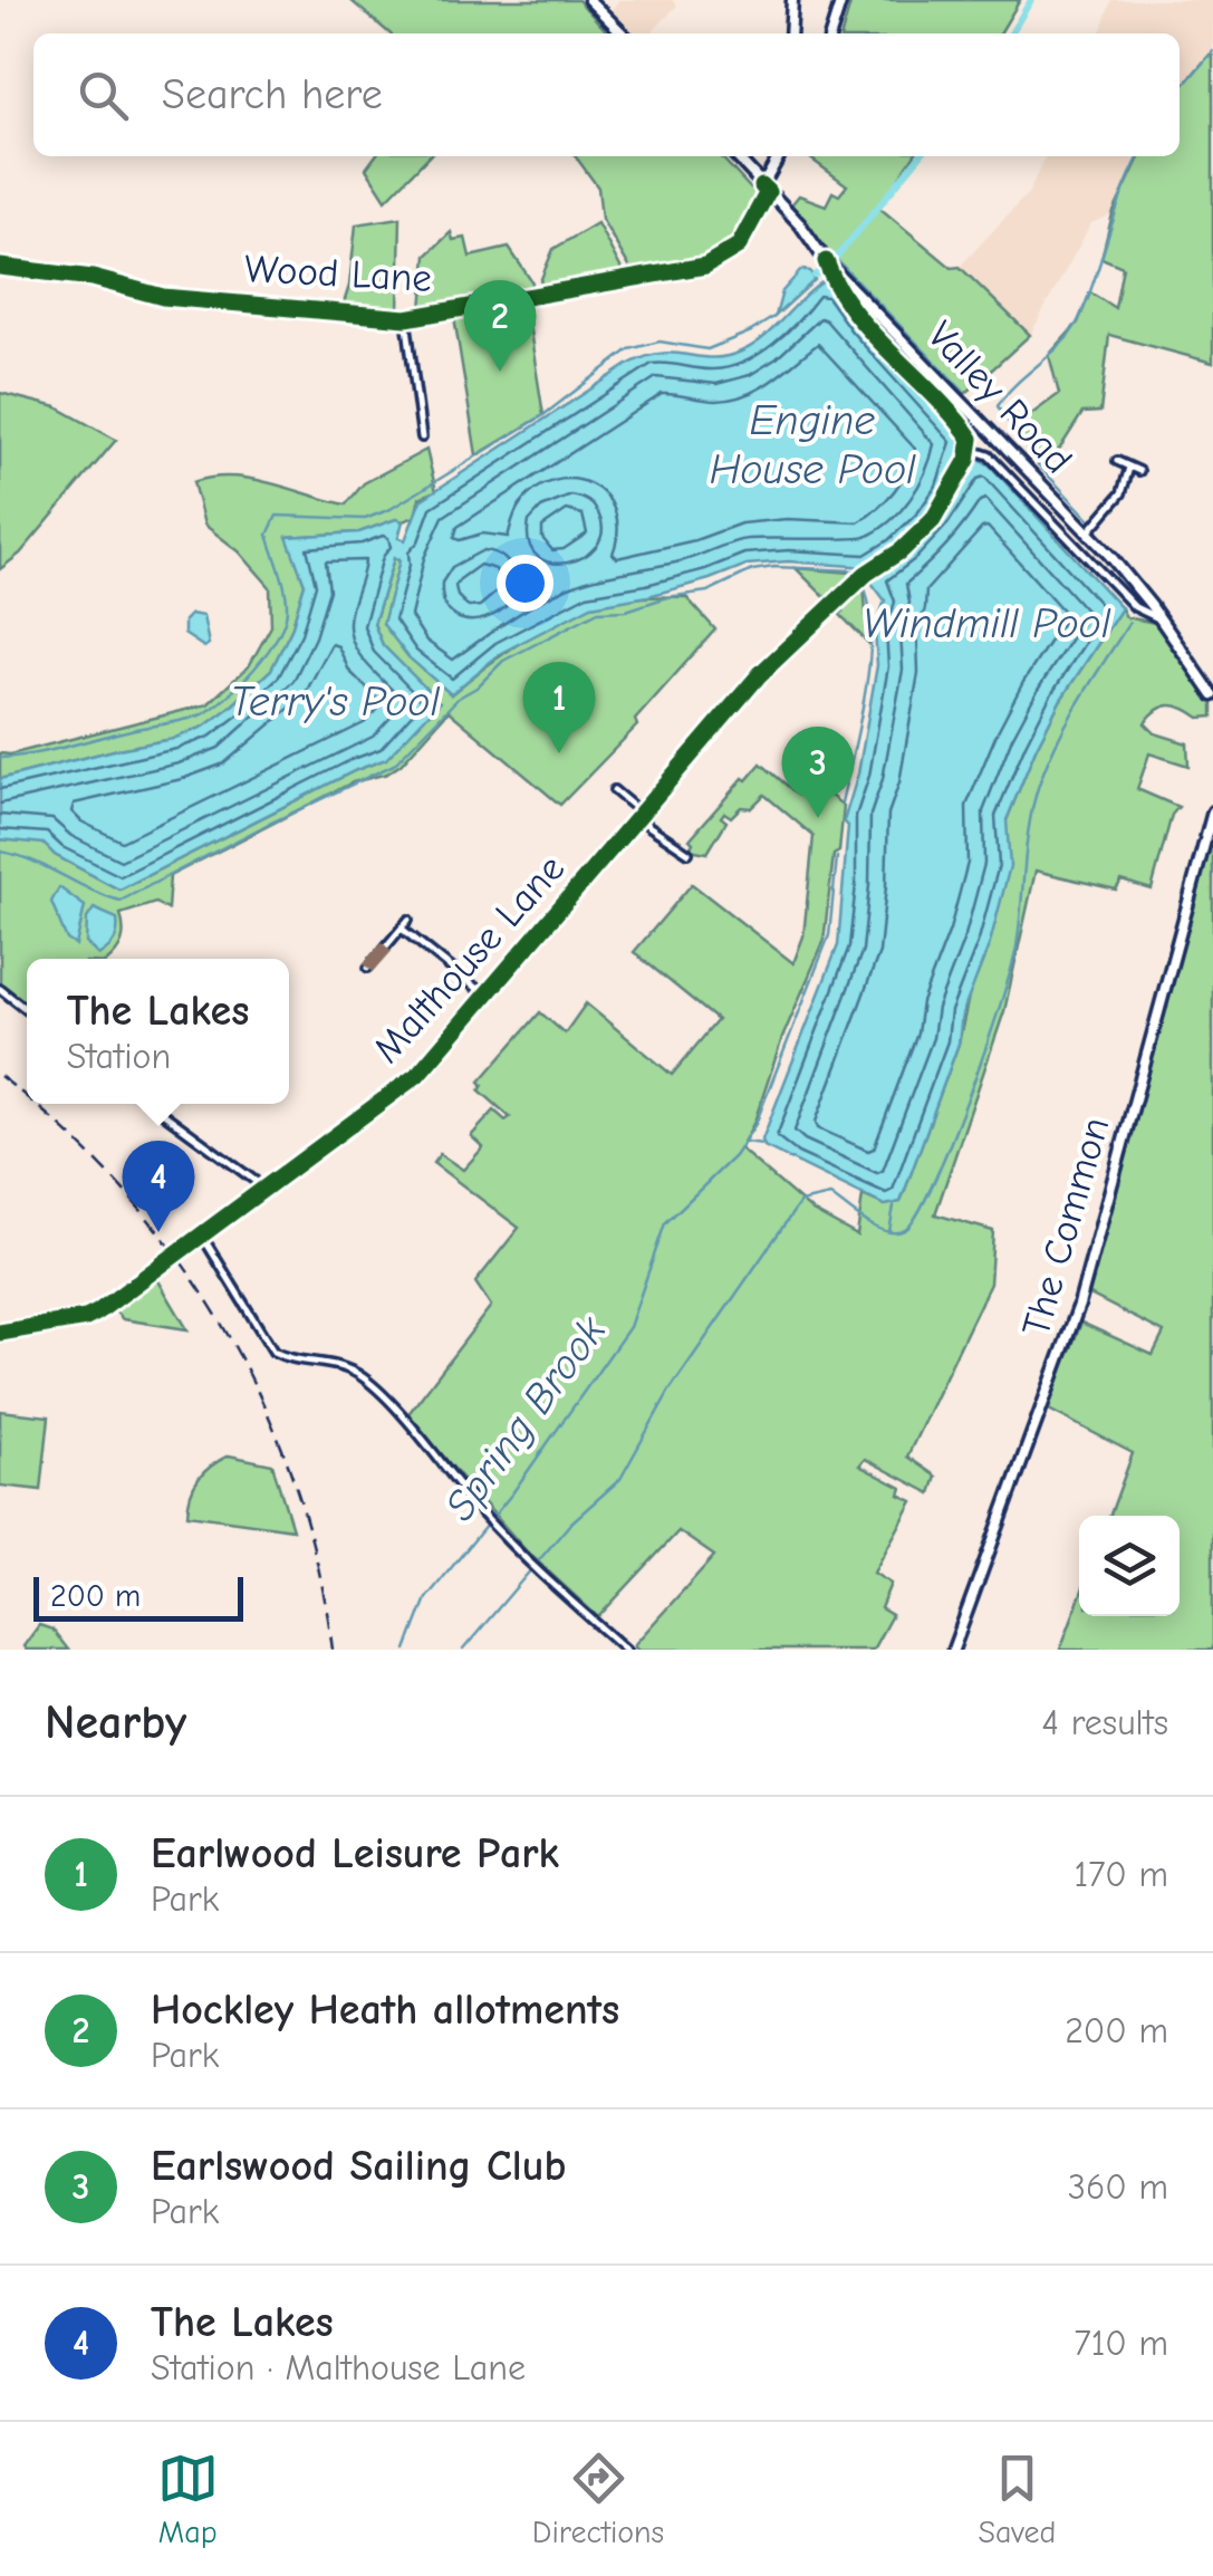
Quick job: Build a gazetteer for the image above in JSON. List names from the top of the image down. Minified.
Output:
{"streets":{"street":["Wood Lane","Valley Road","Malthouse Lane","The Common"]},"crossings":[["Wood Lane","Valley Road"]],"water":["Engine House Pool","Windmill Pool","Terry's Pool","Spring Brook"],"scale_bar":"200 m","page":{"search":"Search here","pins":["2","1","3","4"],"popup":["The Lakes","Station"],"scale":"200 m","heading":["Nearby","4 results"],"list":[{"mark":"1","name":"Earlwood Leisure Park","note":"Park","value":"170 m"},{"mark":"2","name":"Hockley Heath allotments","note":"Park","value":"200 m"},{"mark":"3","name":"Earlswood Sailing Club","note":"Park","value":"360 m"},{"mark":"4","name":"The Lakes","note":"Station · Malthouse Lane","value":"710 m"}],"nav":["Map","Directions","Saved"]}}
